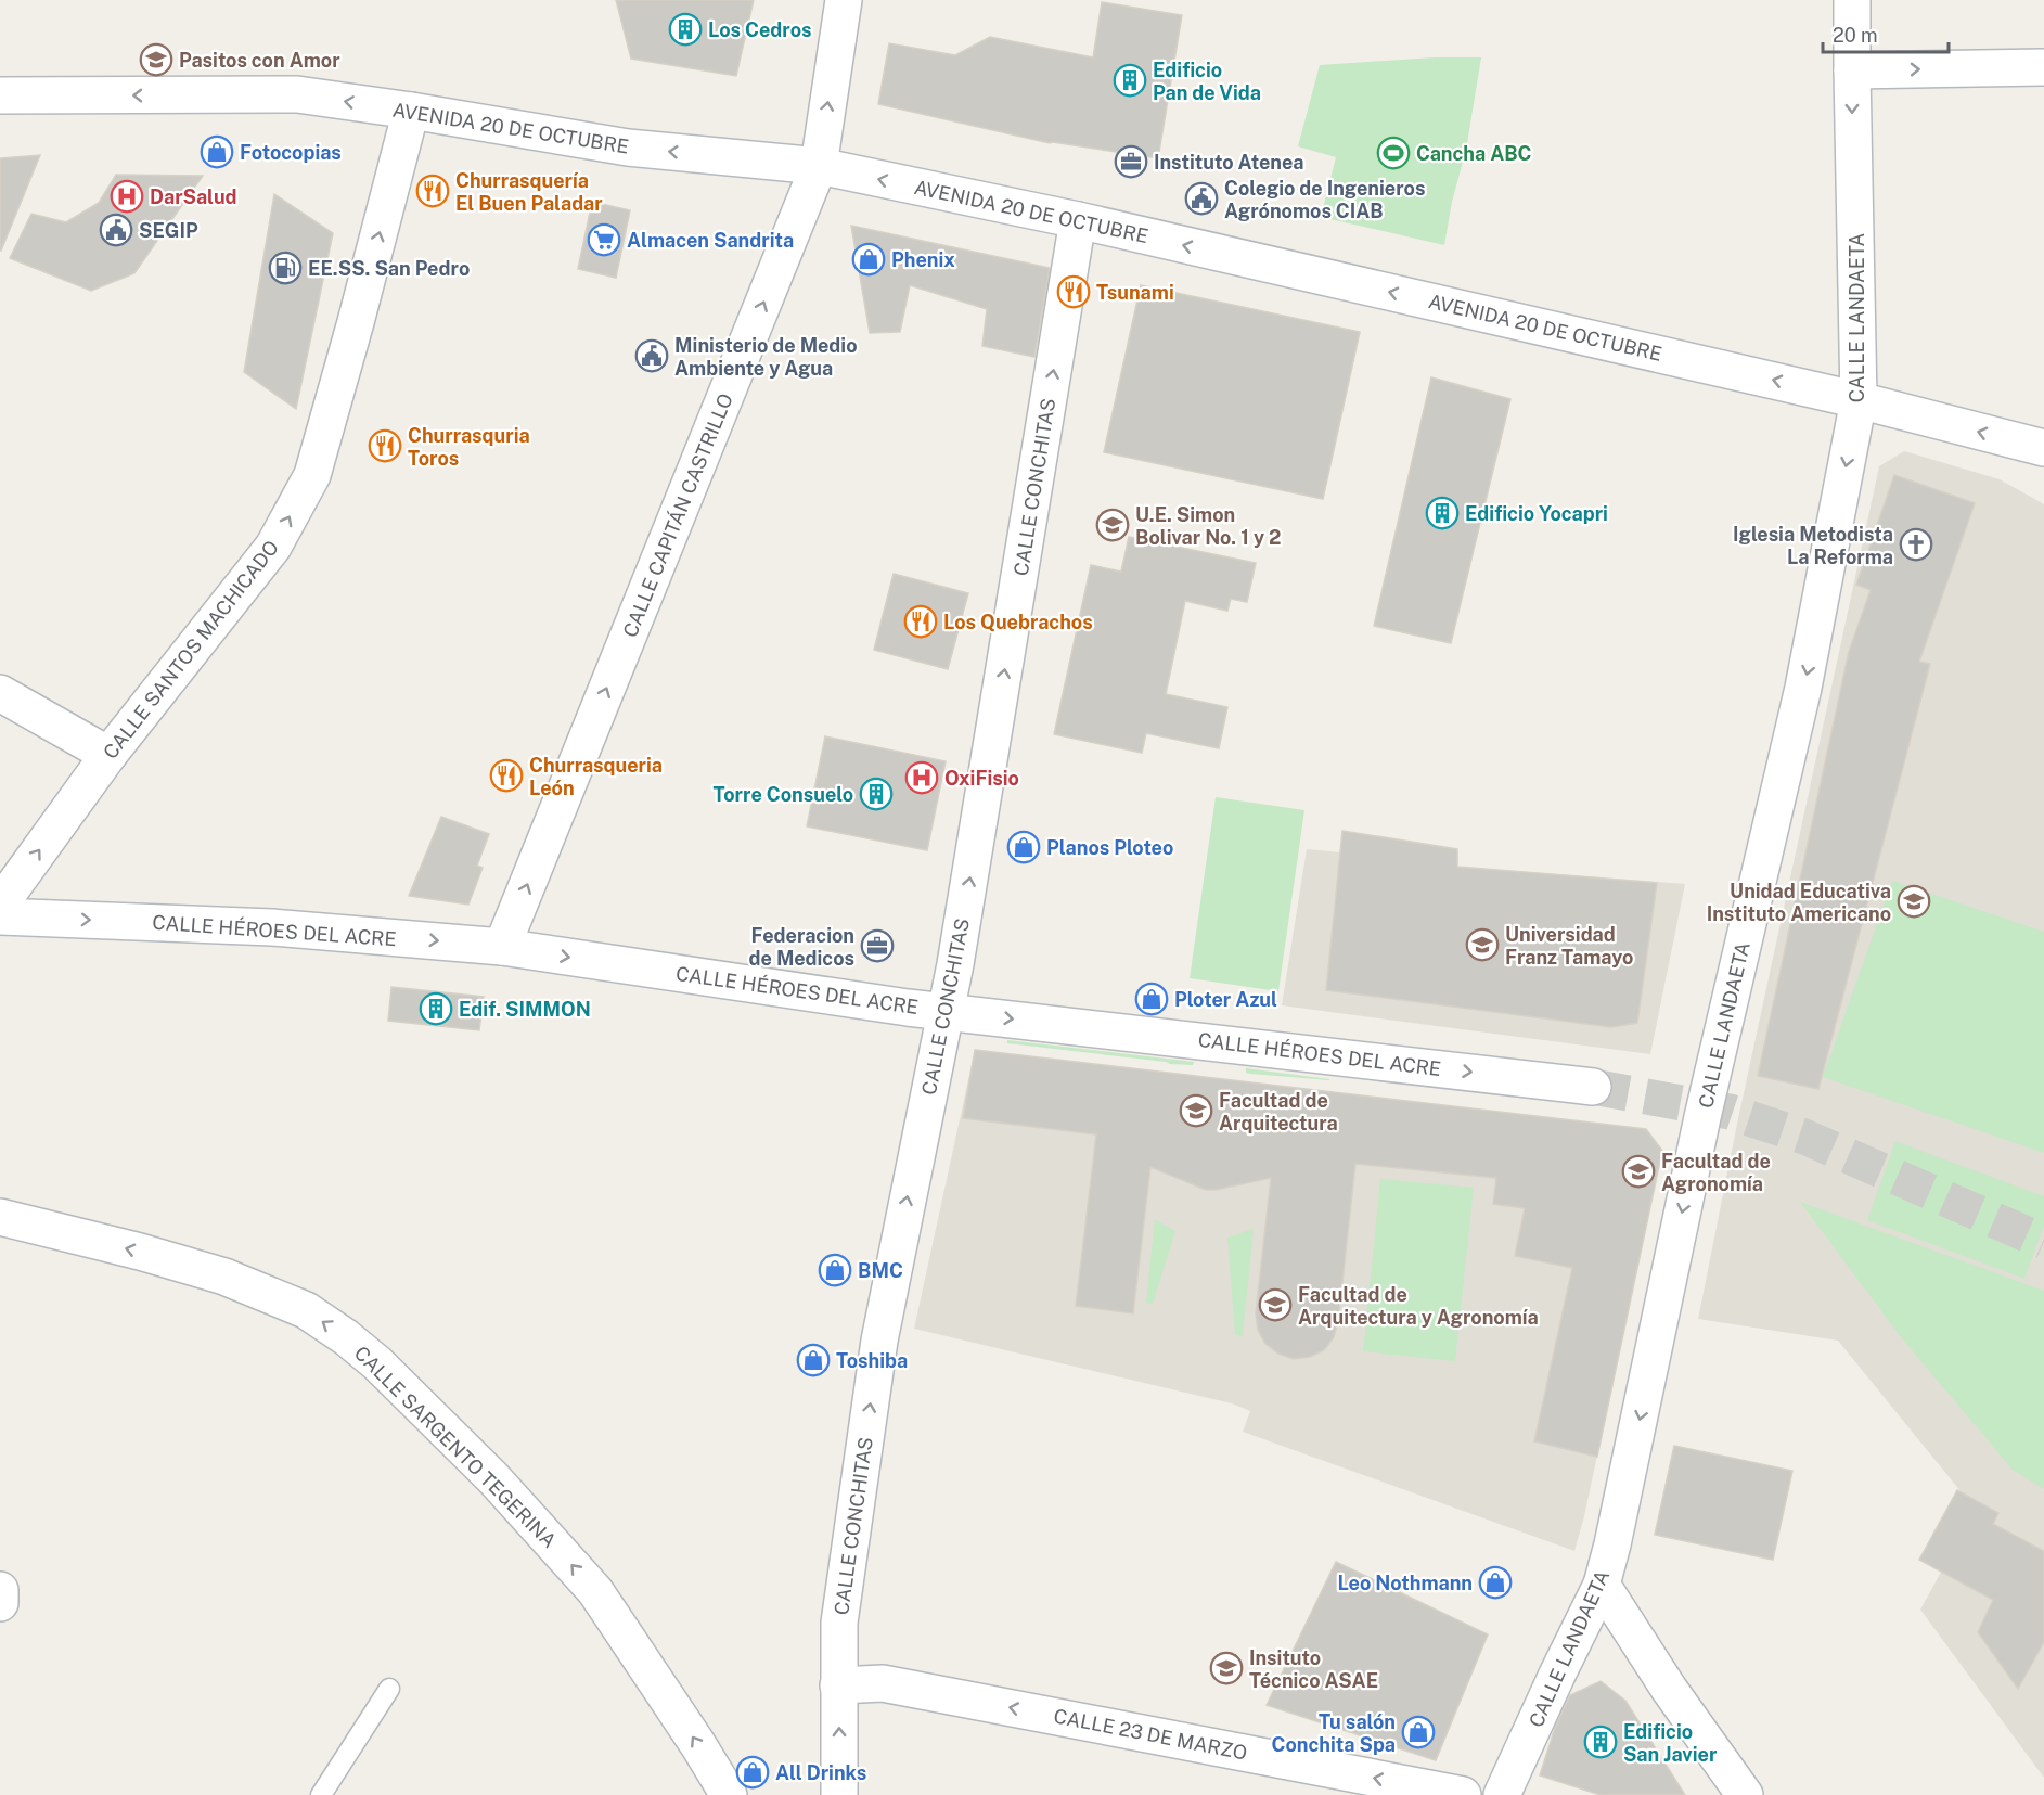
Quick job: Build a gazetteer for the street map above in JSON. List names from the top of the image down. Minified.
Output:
{"streets":{"street":["AVENIDA 20 DE OCTUBRE","CALLE LANDAETA","CALLE CONCHITAS","CALLE CAPITÁN CASTRILLO","CALLE SANTOS MACHICADO","CALLE HÉROES DEL ACRE","CALLE SARGENTO TEGERINA","CALLE 23 DE MARZO"]},"crossings":[["AVENIDA 20 DE OCTUBRE","CALLE LANDAETA"],["AVENIDA 20 DE OCTUBRE","CALLE CONCHITAS"],["AVENIDA 20 DE OCTUBRE","CALLE CAPITÁN CASTRILLO"],["AVENIDA 20 DE OCTUBRE","CALLE SANTOS MACHICADO"],["CALLE CONCHITAS","CALLE HÉROES DEL ACRE"],["CALLE CONCHITAS","CALLE 23 DE MARZO"],["CALLE CAPITÁN CASTRILLO","CALLE HÉROES DEL ACRE"]],"one_way":["AVENIDA 20 DE OCTUBRE","CALLE LANDAETA","CALLE CONCHITAS","CALLE CAPITÁN CASTRILLO","CALLE SANTOS MACHICADO","CALLE HÉROES DEL ACRE","CALLE SARGENTO TEGERINA","CALLE 23 DE MARZO"],"places":{"building":["Los Cedros","Edificio Pan de Vida","Edificio Yocapri","Torre Consuelo","Edif. SIMMON","Edificio San Javier"],"school or university":["Pasitos con Amor","U.E. Simon Bolivar No. 1 y 2","Unidad Educativa Instituto Americano","Universidad Franz Tamayo","Facultad de Arquitectura","Facultad de Agronomía","Facultad de Arquitectura y Agronomía","Insituto Técnico ASAE"],"shop":["Fotocopias","Phenix","Planos Ploteo","Ploter Azul","BMC","Toshiba","Leo Nothmann","Tu salón Conchita Spa","All Drinks"],"sports":["Cancha ABC"],"office":["Instituto Atenea","Federacion de Medicos"],"restaurant":["Churrasquería El Buen Paladar","Tsunami","Churrasquria Toros","Los Quebrachos","Churrasqueria León"],"hospital":["DarSalud","OxiFisio"],"public building":["Colegio de Ingenieros Agrónomos CIAB","SEGIP","Ministerio de Medio Ambiente y Agua"],"supermarket":["Almacen Sandrita"],"fuel station":["EE.SS. San Pedro"],"church":["Iglesia Metodista La Reforma"]},"scale_bar":"20 m"}
